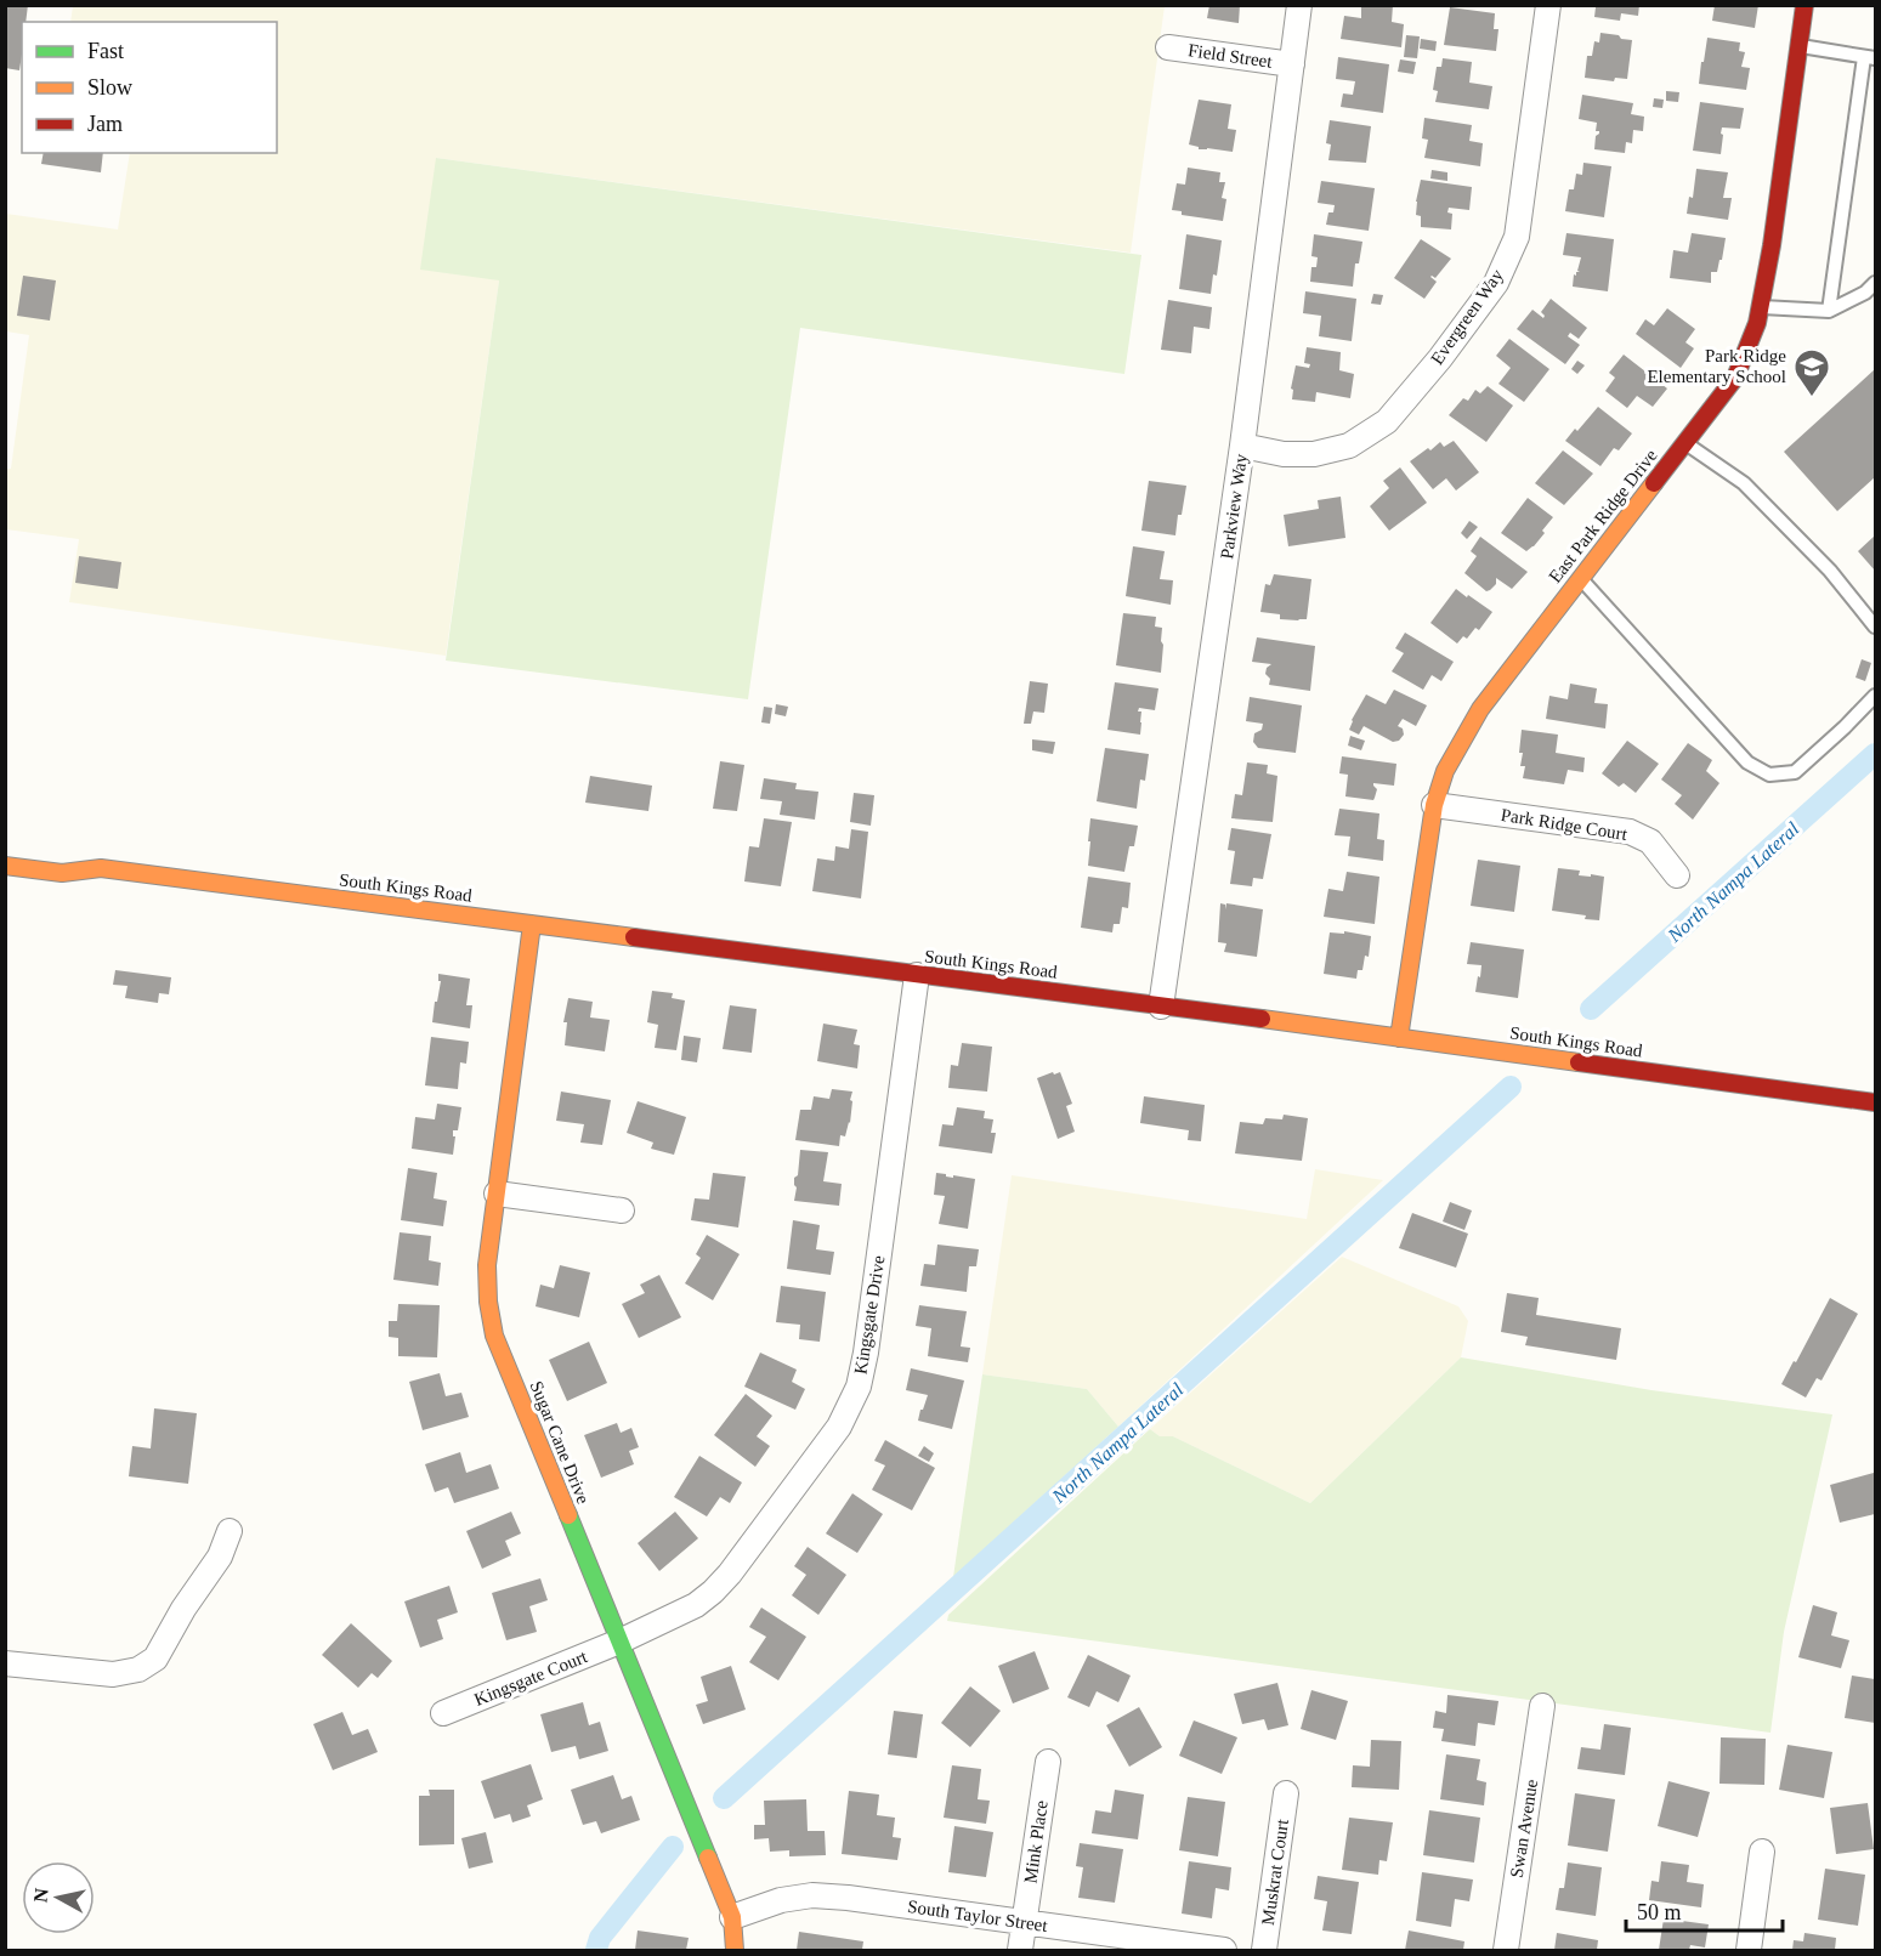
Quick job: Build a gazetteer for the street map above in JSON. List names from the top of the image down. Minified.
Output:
{"streets":{"street":["Field Street","Evergreen Way","Parkview Way","East Park Ridge Drive","Park Ridge Court","South Kings Road","Kingsgate Drive","Sugar Cane Drive","Kingsgate Court","Swan Avenue","Mink Place","Muskrat Court","South Taylor Street"]},"crossings":[["Field Street","Parkview Way"],["Evergreen Way","Parkview Way"],["Parkview Way","South Kings Road"],["East Park Ridge Drive","Park Ridge Court"],["East Park Ridge Drive","South Kings Road"],["South Kings Road","Kingsgate Drive"],["South Kings Road","Sugar Cane Drive"],["Kingsgate Drive","Sugar Cane Drive"],["Kingsgate Drive","Kingsgate Court"],["Sugar Cane Drive","Kingsgate Court"],["Sugar Cane Drive","South Taylor Street"],["Mink Place","South Taylor Street"]],"water":["North Nampa Lateral"],"places":{"school or university":["Park Ridge Elementary School"]},"legend":["Fast","Slow","Jam"],"scale_bar":"50 m","north":"left"}
